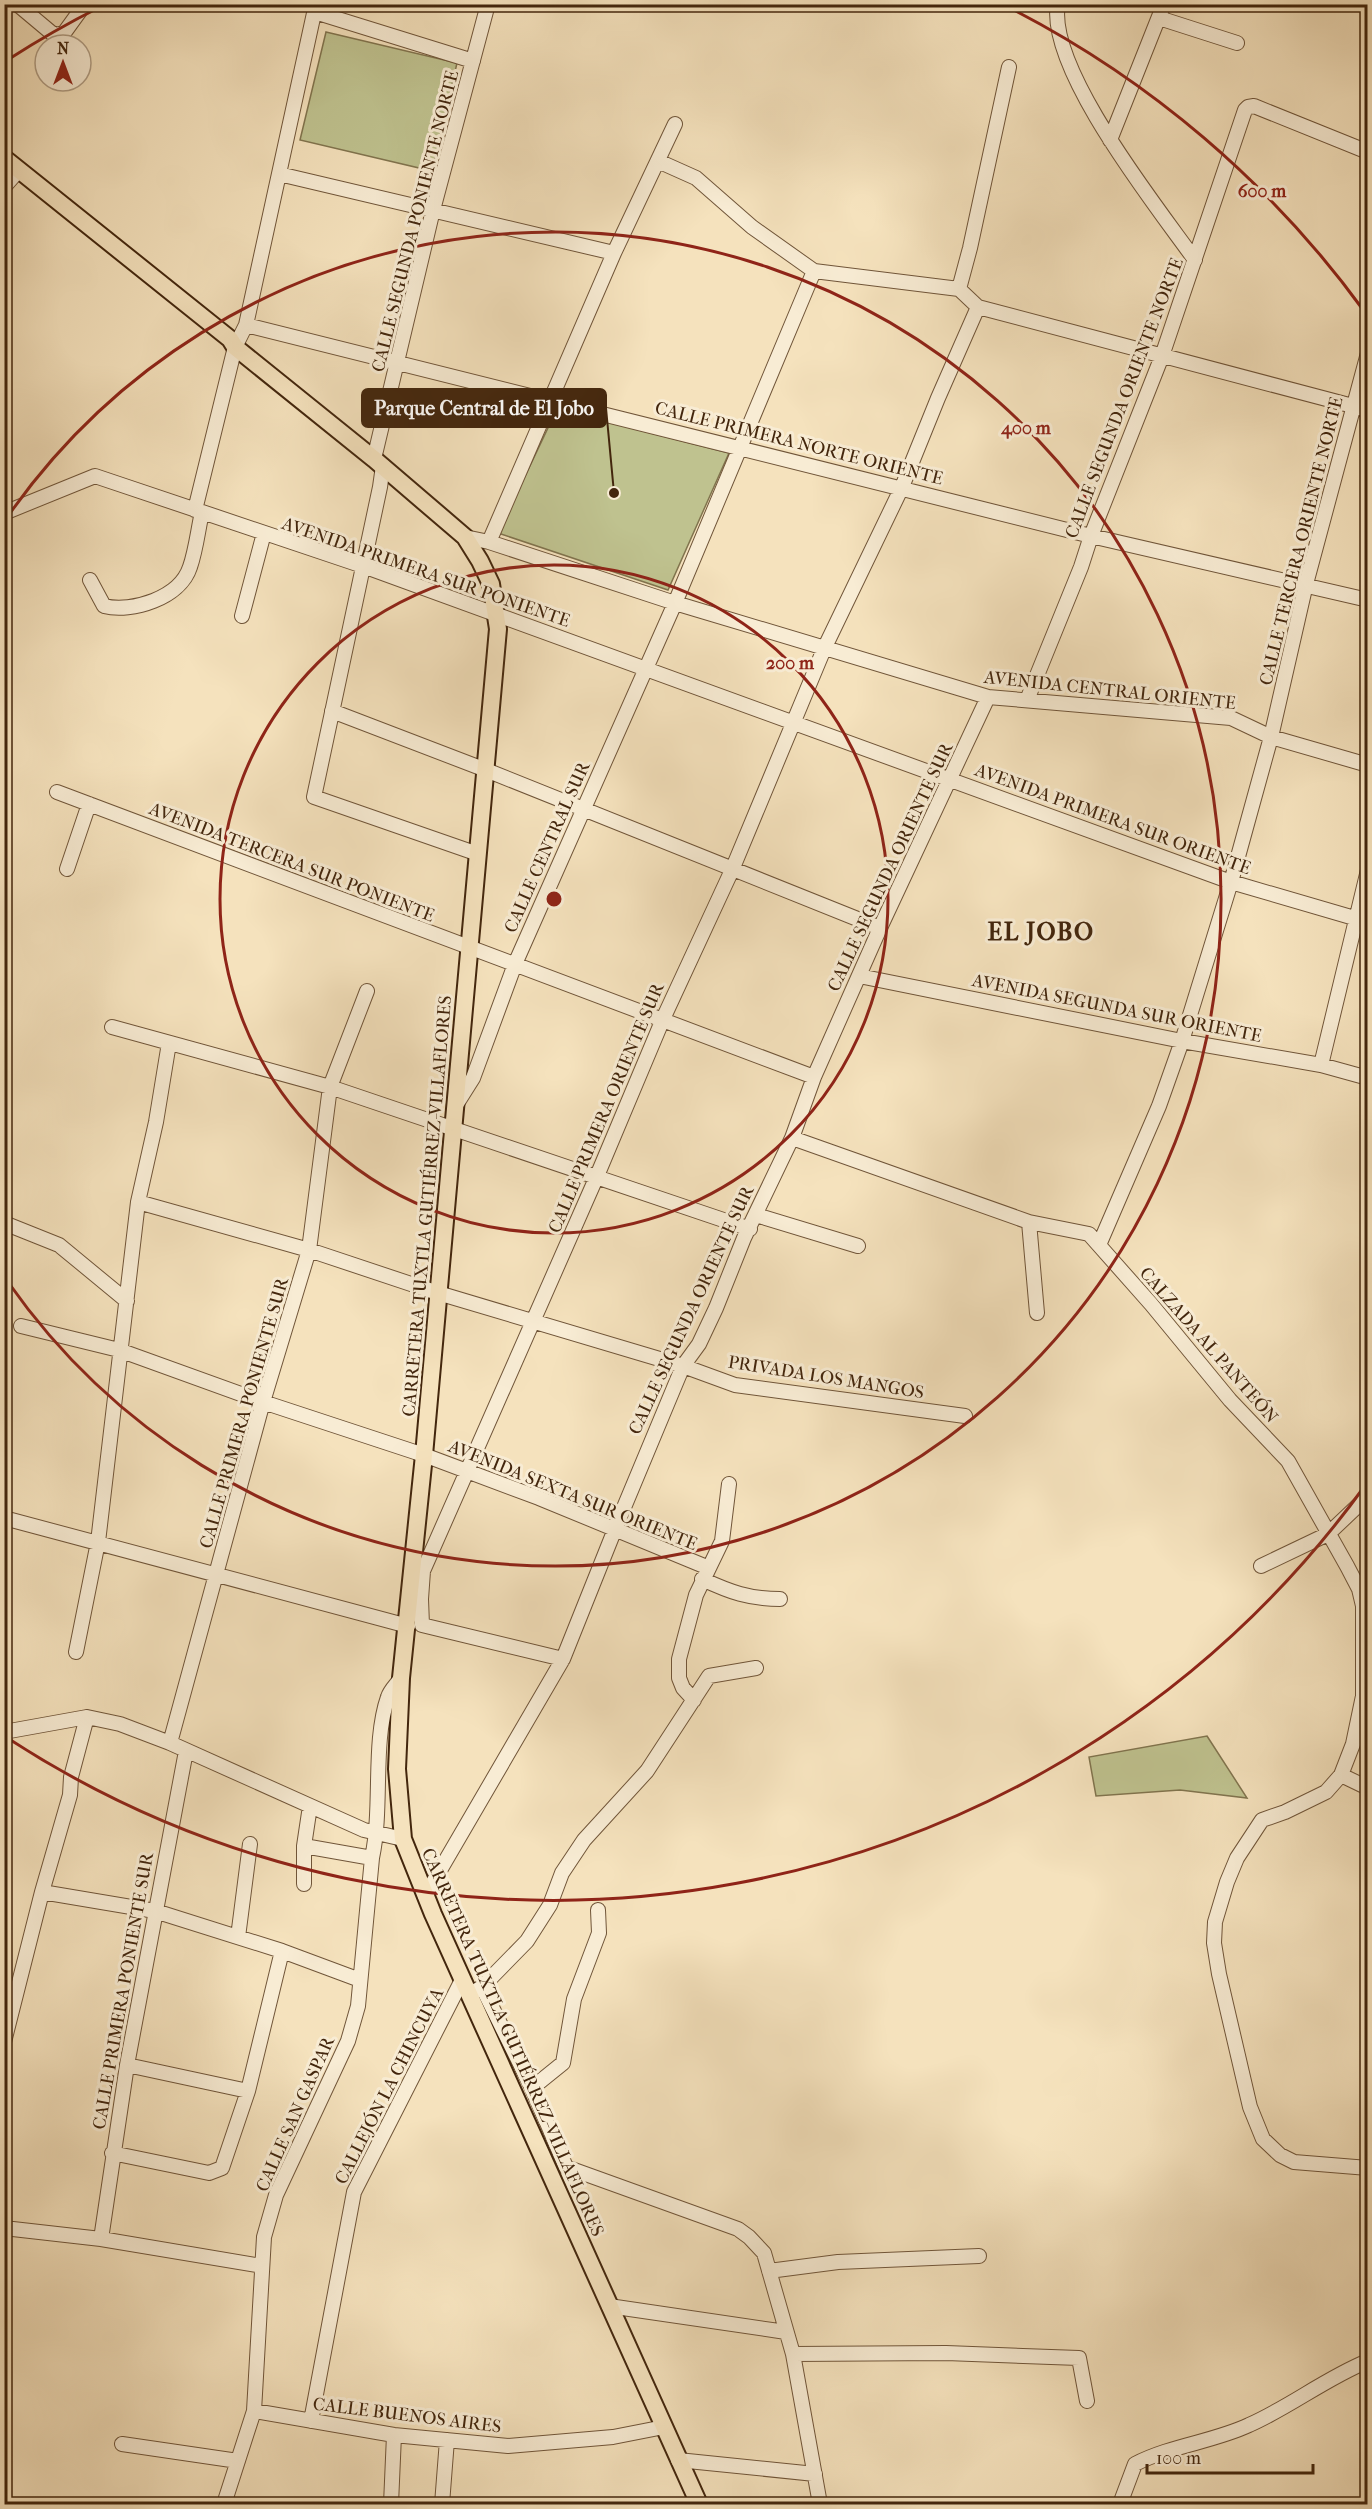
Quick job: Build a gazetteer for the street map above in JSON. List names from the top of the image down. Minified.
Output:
{"streets":{"main road":["CARRETERA TUXTLA GUTIÉRREZ-VILLAFLORES"],"street":["CALLE SEGUNDA PONIENTE NORTE","CALLE SEGUNDA ORIENTE NORTE","CALLE PRIMERA NORTE ORIENTE","CALLE TERCERA ORIENTE NORTE","AVENIDA PRIMERA SUR PONIENTE","AVENIDA CENTRAL ORIENTE","AVENIDA PRIMERA SUR ORIENTE","CALLE CENTRAL SUR","AVENIDA TERCERA SUR PONIENTE","CALLE SEGUNDA ORIENTE SUR","AVENIDA SEGUNDA SUR ORIENTE","CALLE PRIMERA ORIENTE SUR","CALZADA AL PANTEÓN","PRIVADA LOS MANGOS","CALLE PRIMERA PONIENTE SUR","AVENIDA SEXTA SUR ORIENTE","CALLEJÓN LA CHINCUYA","CALLE SAN GASPAR","CALLE BUENOS AIRES"]},"crossings":[["CALLE SEGUNDA PONIENTE NORTE","CALLE PRIMERA NORTE ORIENTE"],["CALLE SEGUNDA PONIENTE NORTE","AVENIDA PRIMERA SUR PONIENTE"],["CALLE SEGUNDA PONIENTE NORTE","CARRETERA TUXTLA GUTIÉRREZ-VILLAFLORES"],["CALLE SEGUNDA ORIENTE NORTE","CALLE PRIMERA NORTE ORIENTE"],["CALLE SEGUNDA ORIENTE NORTE","AVENIDA CENTRAL ORIENTE"],["CALLE PRIMERA NORTE ORIENTE","CALLE TERCERA ORIENTE NORTE"],["CALLE PRIMERA NORTE ORIENTE","CALLE CENTRAL SUR"],["CALLE PRIMERA NORTE ORIENTE","CALLE PRIMERA ORIENTE SUR"],["CALLE TERCERA ORIENTE NORTE","AVENIDA CENTRAL ORIENTE"],["CALLE TERCERA ORIENTE NORTE","AVENIDA PRIMERA SUR ORIENTE"],["CALLE TERCERA ORIENTE NORTE","AVENIDA SEGUNDA SUR ORIENTE"],["CALLE TERCERA ORIENTE NORTE","CALZADA AL PANTEÓN"],["AVENIDA PRIMERA SUR PONIENTE","AVENIDA PRIMERA SUR ORIENTE"],["AVENIDA PRIMERA SUR PONIENTE","CALLE CENTRAL SUR"],["AVENIDA PRIMERA SUR PONIENTE","CARRETERA TUXTLA GUTIÉRREZ-VILLAFLORES"],["AVENIDA CENTRAL ORIENTE","CALLE CENTRAL SUR"],["AVENIDA CENTRAL ORIENTE","CALLE SEGUNDA ORIENTE SUR"],["AVENIDA CENTRAL ORIENTE","CALLE PRIMERA ORIENTE SUR"],["AVENIDA CENTRAL ORIENTE","CARRETERA TUXTLA GUTIÉRREZ-VILLAFLORES"],["AVENIDA PRIMERA SUR ORIENTE","CALLE CENTRAL SUR"],["AVENIDA PRIMERA SUR ORIENTE","CALLE SEGUNDA ORIENTE SUR"],["AVENIDA PRIMERA SUR ORIENTE","CALLE PRIMERA ORIENTE SUR"],["CALLE CENTRAL SUR","AVENIDA TERCERA SUR PONIENTE"],["CALLE CENTRAL SUR","CARRETERA TUXTLA GUTIÉRREZ-VILLAFLORES"],["AVENIDA TERCERA SUR PONIENTE","CALLE SEGUNDA ORIENTE SUR"],["AVENIDA TERCERA SUR PONIENTE","CALLE PRIMERA ORIENTE SUR"],["AVENIDA TERCERA SUR PONIENTE","CARRETERA TUXTLA GUTIÉRREZ-VILLAFLORES"],["CALLE SEGUNDA ORIENTE SUR","AVENIDA SEGUNDA SUR ORIENTE"],["CALLE SEGUNDA ORIENTE SUR","CARRETERA TUXTLA GUTIÉRREZ-VILLAFLORES"],["CALLE SEGUNDA ORIENTE SUR","CALZADA AL PANTEÓN"],["CALLE SEGUNDA ORIENTE SUR","PRIVADA LOS MANGOS"],["CALLE SEGUNDA ORIENTE SUR","AVENIDA SEXTA SUR ORIENTE"],["CALLE PRIMERA ORIENTE SUR","CARRETERA TUXTLA GUTIÉRREZ-VILLAFLORES"],["CALLE PRIMERA ORIENTE SUR","PRIVADA LOS MANGOS"],["CALLE PRIMERA ORIENTE SUR","AVENIDA SEXTA SUR ORIENTE"],["CARRETERA TUXTLA GUTIÉRREZ-VILLAFLORES","PRIVADA LOS MANGOS"],["CARRETERA TUXTLA GUTIÉRREZ-VILLAFLORES","AVENIDA SEXTA SUR ORIENTE"],["CARRETERA TUXTLA GUTIÉRREZ-VILLAFLORES","CALLEJÓN LA CHINCUYA"],["CARRETERA TUXTLA GUTIÉRREZ-VILLAFLORES","CALLE SAN GASPAR"],["CARRETERA TUXTLA GUTIÉRREZ-VILLAFLORES","CALLE BUENOS AIRES"],["PRIVADA LOS MANGOS","CALLE PRIMERA PONIENTE SUR"],["CALLE PRIMERA PONIENTE SUR","AVENIDA SEXTA SUR ORIENTE"],["CALLEJÓN LA CHINCUYA","CALLE BUENOS AIRES"],["CALLE SAN GASPAR","CALLE BUENOS AIRES"]],"districts":["EL JOBO"],"places":["Parque Central de El Jobo"],"scale_bar":"100 m","north":"top","rings":["600 m","400 m","200 m"]}
